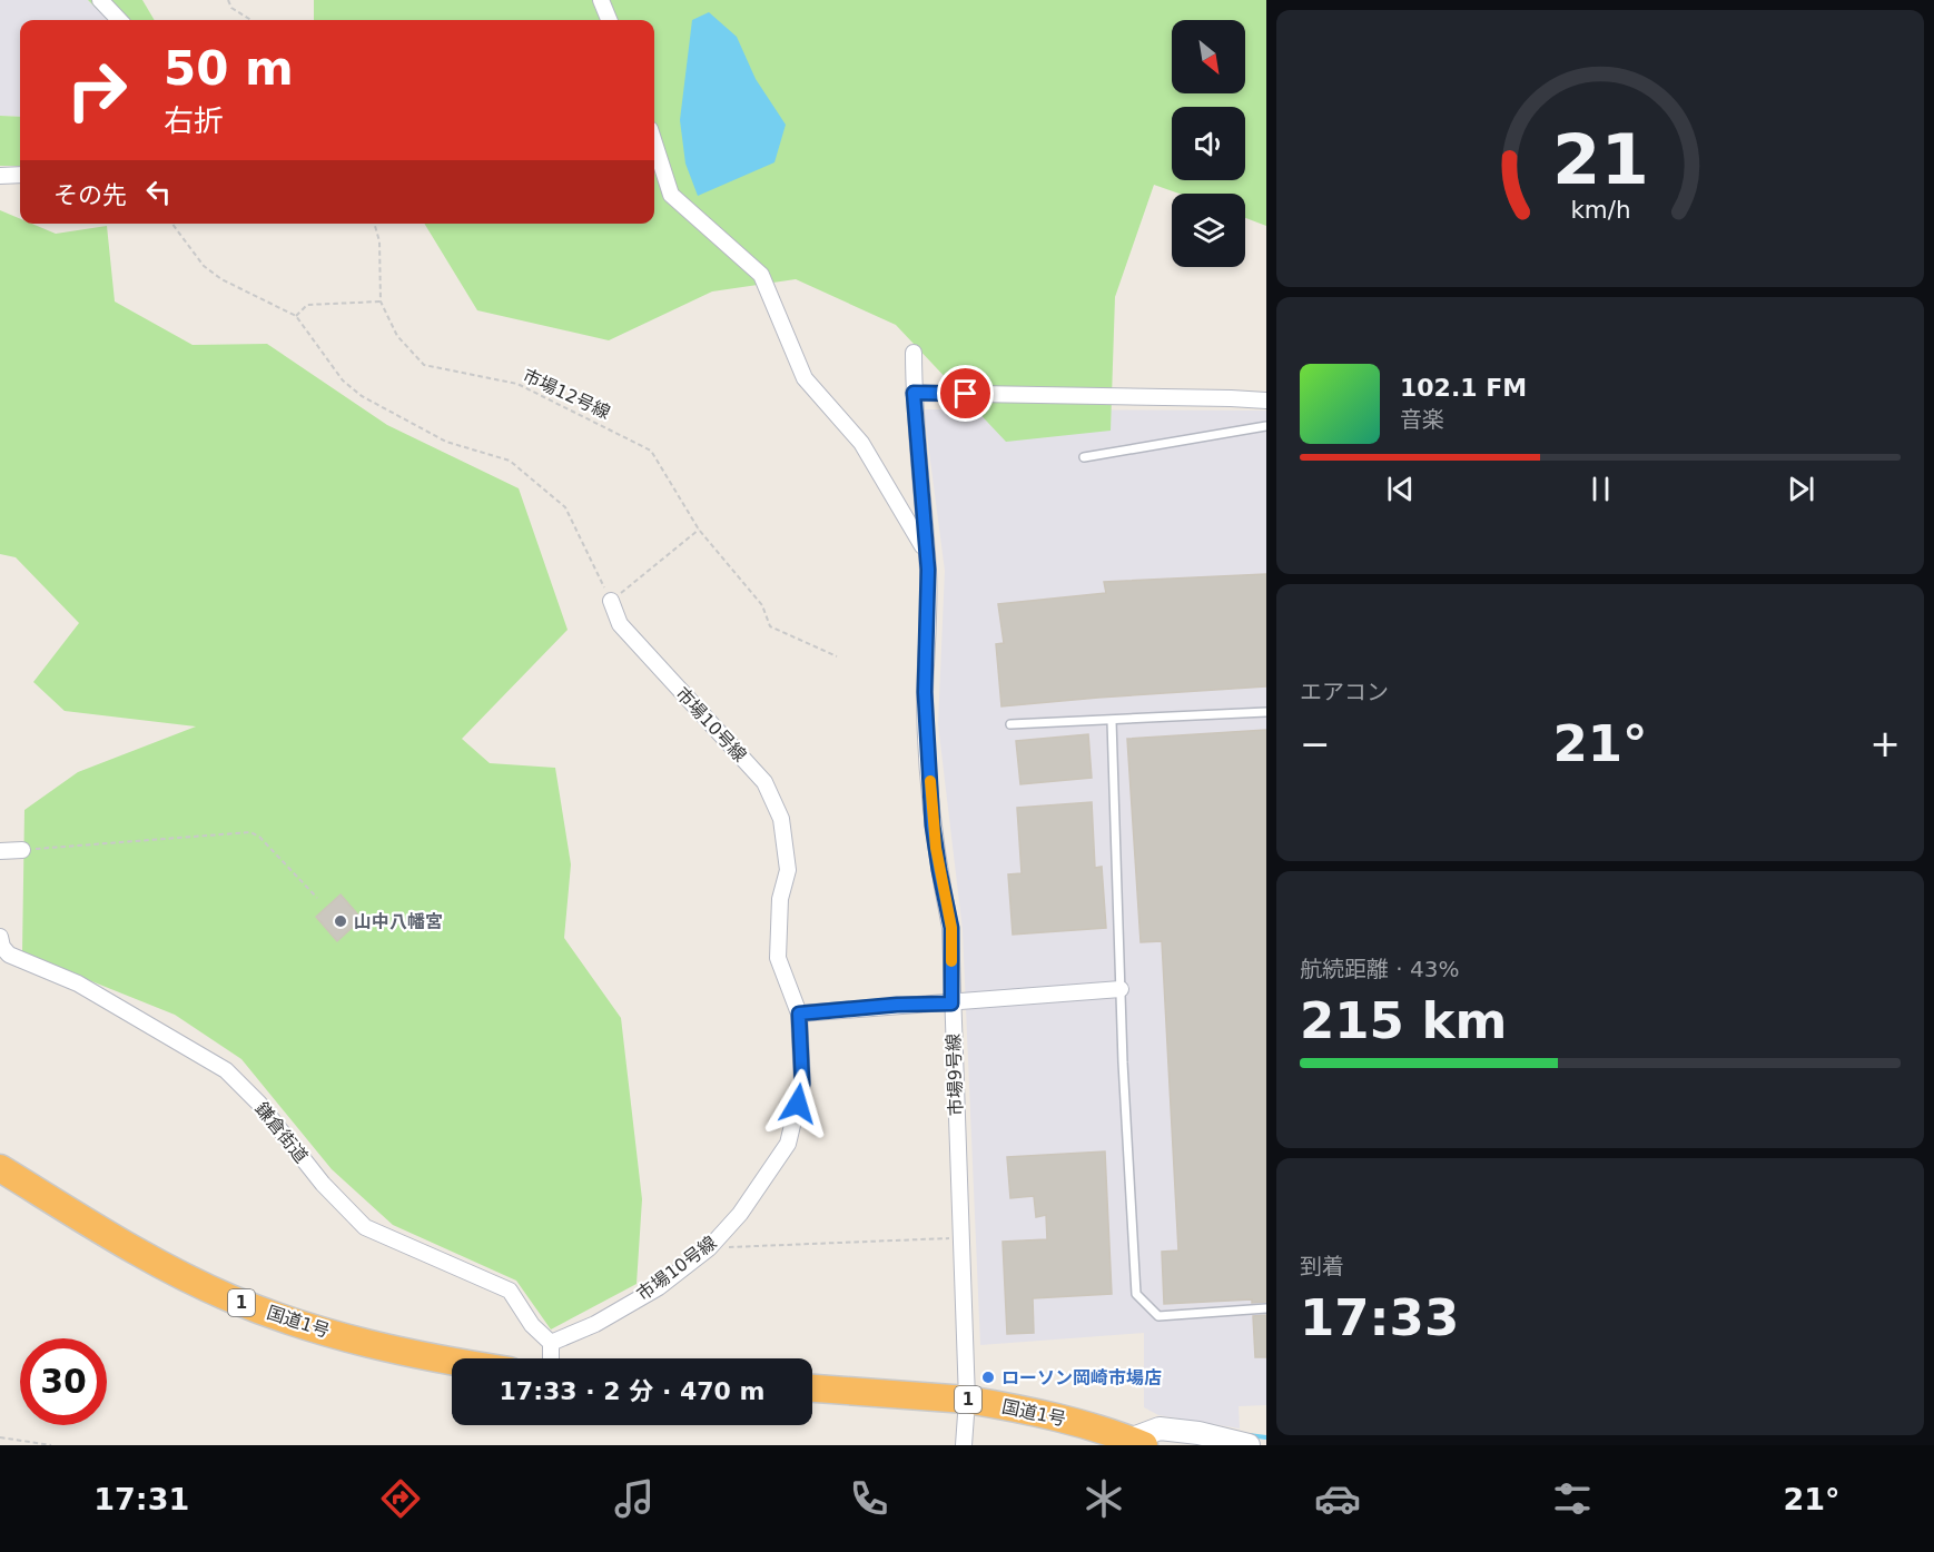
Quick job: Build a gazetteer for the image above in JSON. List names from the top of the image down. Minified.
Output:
{"streets":{"highway":["1","国道1号"],"street":["市場10号線","市場9号線","鎌倉街道"],"path":["市場12号線"]},"crossings":[["市場10号線","鎌倉街道"],["市場9号線","国道1号"]],"places":["山中八幡宮","ローソン岡崎市場店"],"north":"bottom right","page":{"turn":["50 m","右折"],"then":"その先","song":["102.1 FM","音楽"],"tile":["エアコン",["航続距離 · 43%","215 km"],["到着","17:33"]],"heat":["−","21°","+"],"limit":"30","trip":"17:33 · 2 分 · 470 m","tabs":["17:31","21°"],"gauge":["21","km/h"]}}
